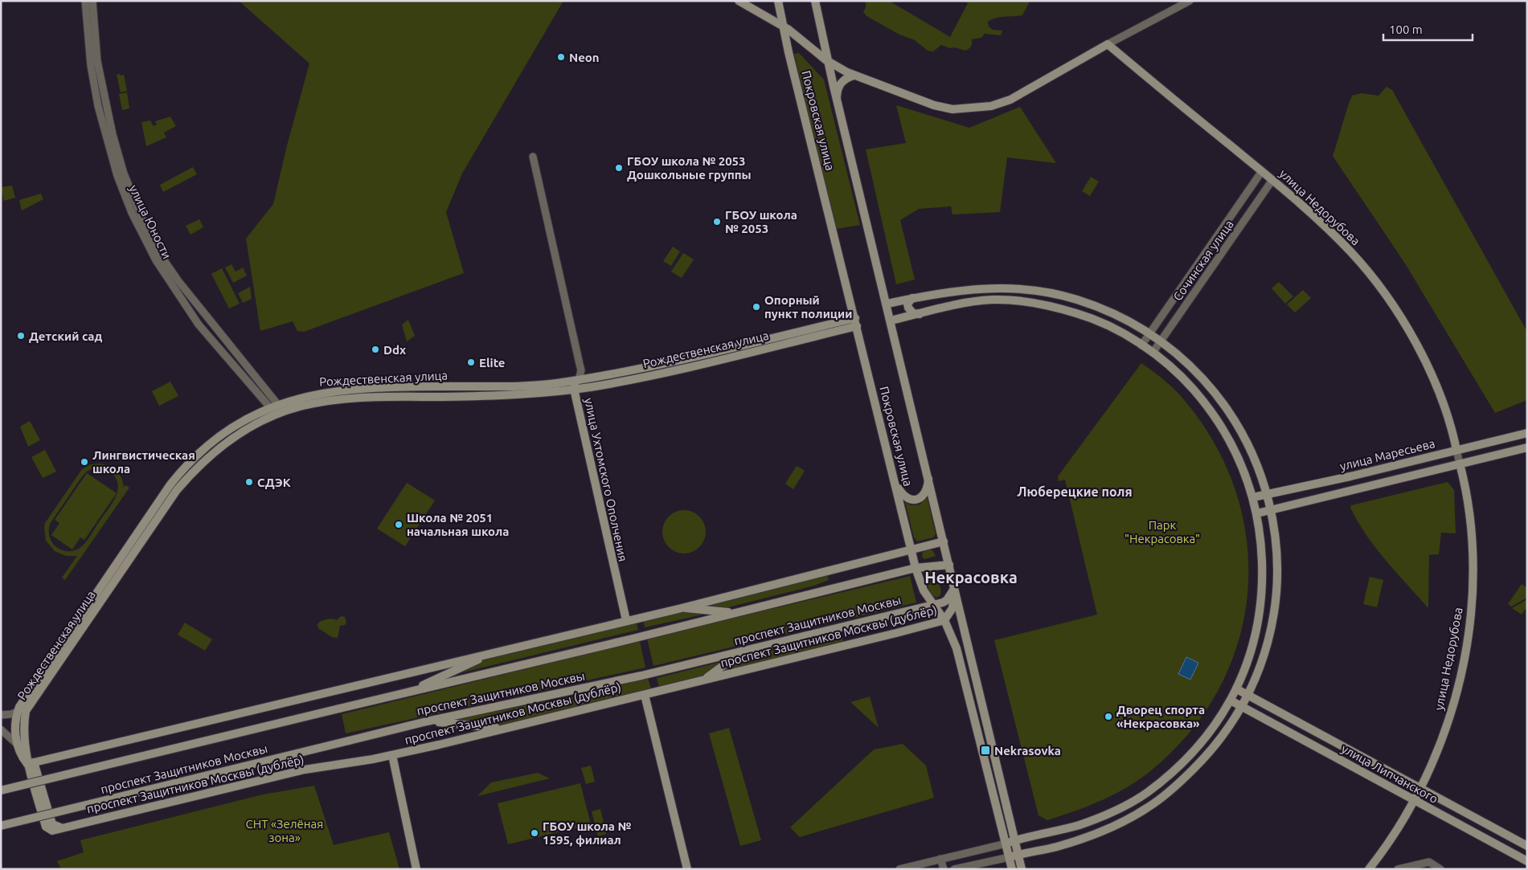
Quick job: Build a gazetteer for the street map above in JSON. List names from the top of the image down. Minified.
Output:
{"streets":{"street":["Покровская улица","улица Недорубова","улица Юности","Сочинская улица","Рождественская улица","улица Маресьева","улица Ухтомского Ополчения","проспект Защитников Москвы","проспект Защитников Москвы (дублёр)","улица Липчанского"]},"crossings":[["Покровская улица","Рождественская улица"],["Покровская улица","проспект Защитников Москвы"],["Покровская улица","проспект Защитников Москвы (дублёр)"],["улица Недорубова","Сочинская улица"],["улица Недорубова","улица Маресьева"],["улица Недорубова","улица Липчанского"],["улица Юности","Рождественская улица"],["Рождественская улица","улица Ухтомского Ополчения"],["Рождественская улица","проспект Защитников Москвы (дублёр)"],["проспект Защитников Москвы","проспект Защитников Москвы (дублёр)"]],"districts":["Люберецкие поля","Некрасовка"],"parks":["Парк \"Некрасовка\"","СНТ «Зелёная зона»"],"places":{"other":["Neon","ГБОУ школа № 2053 Дошкольные группы","ГБОУ школа № 2053","Опорный пункт полиции","Детский сад","Ddx","Elite","Лингвистическая школа","СДЭК","Школа № 2051 начальная школа","Дворец спорта «Некрасовка»","ГБОУ школа № 1595, филиал"],"transit":["Nekrasovka"]},"scale_bar":"100 m"}
